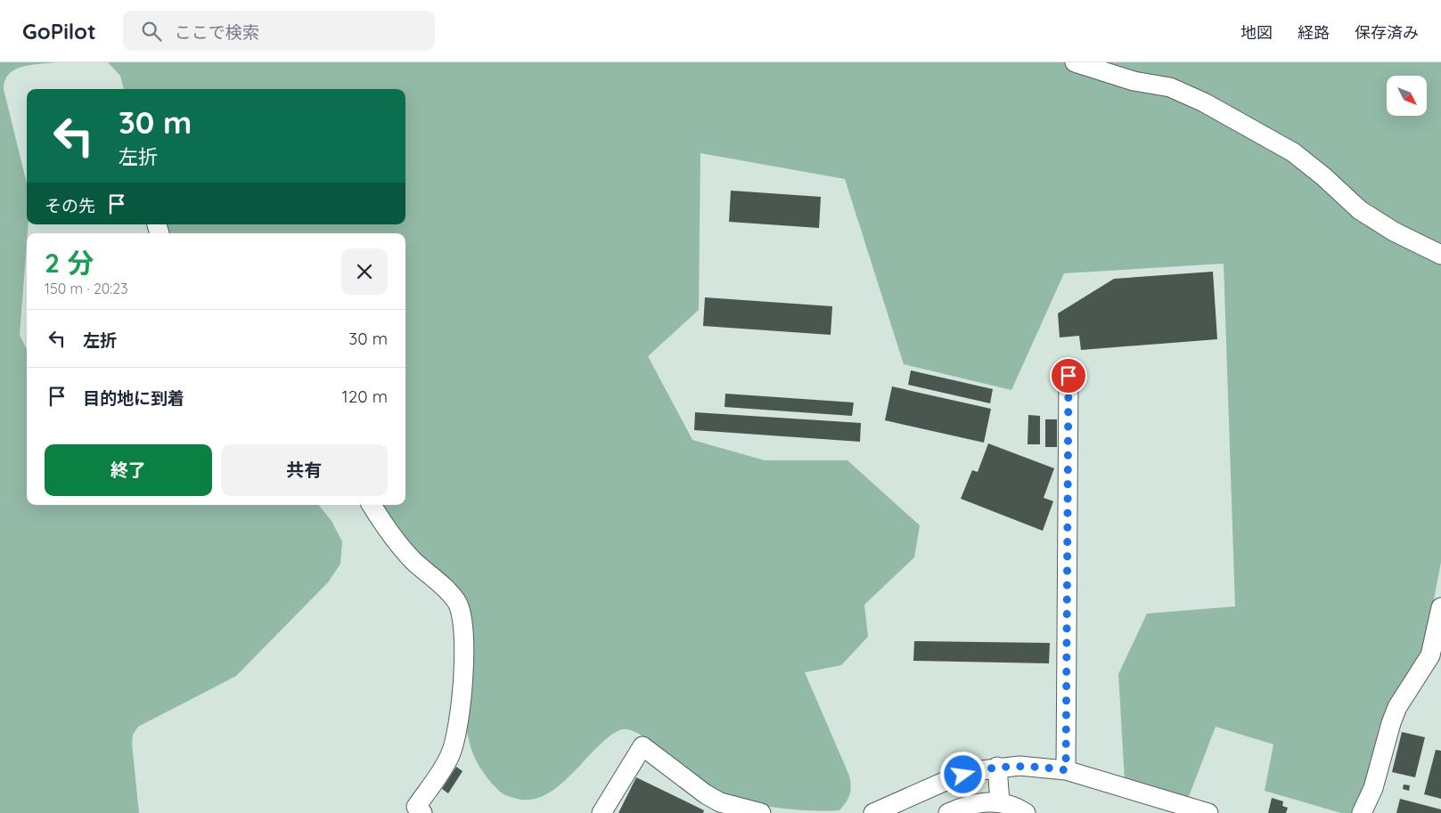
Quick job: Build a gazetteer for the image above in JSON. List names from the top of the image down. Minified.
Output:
{"north":"bottom right","page":{"header":"GoPilot","search":"ここで検索","nav":["地図","経路","保存済み"],"turn":["30 m","左折"],"then":"その先","heading":["2 分","150 m · 20:23"],"list":[{"name":"左折","value":"30 m"},{"name":"目的地に到着","value":"120 m"}],"buttons":["終了","共有"]}}
